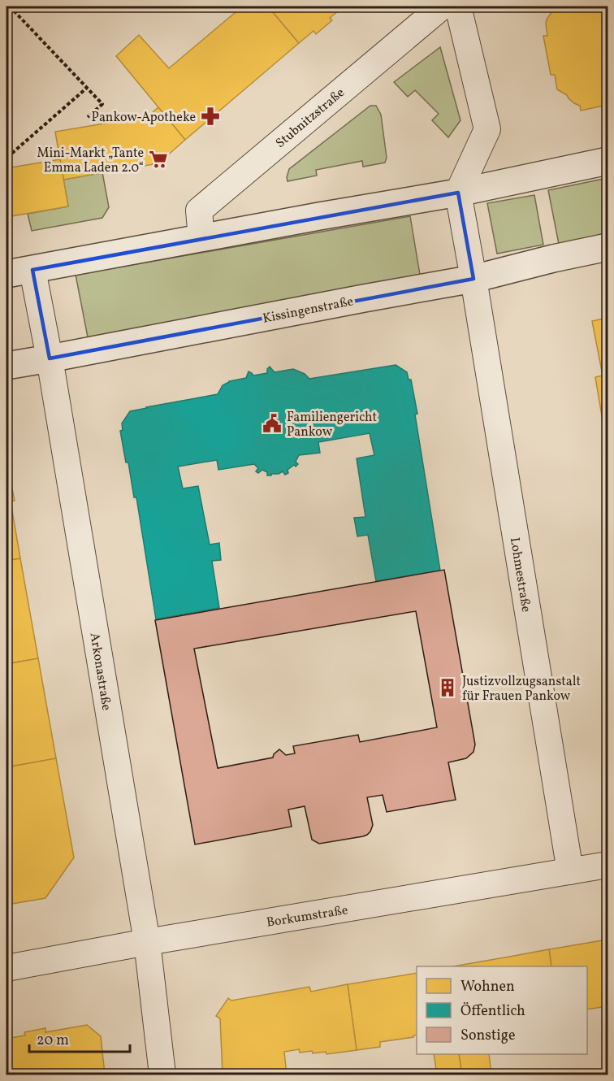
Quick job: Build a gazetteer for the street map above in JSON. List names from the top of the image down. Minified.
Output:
{"streets":{"street":["Stubnitzstraße","Kissingenstraße","Lohmestraße","Arkonastraße","Borkumstraße"]},"crossings":[["Kissingenstraße","Lohmestraße"],["Kissingenstraße","Arkonastraße"],["Lohmestraße","Borkumstraße"],["Arkonastraße","Borkumstraße"]],"places":{"pharmacy":["Pankow-Apotheke"],"supermarket":["Mini-Markt „Tante Emma Laden 2.0“"],"public building":["Familiengericht Pankow"],"building":["Justizvollzugsanstalt für Frauen Pankow"]},"legend":["Wohnen","Öffentlich","Sonstige"],"scale_bar":"20 m"}
